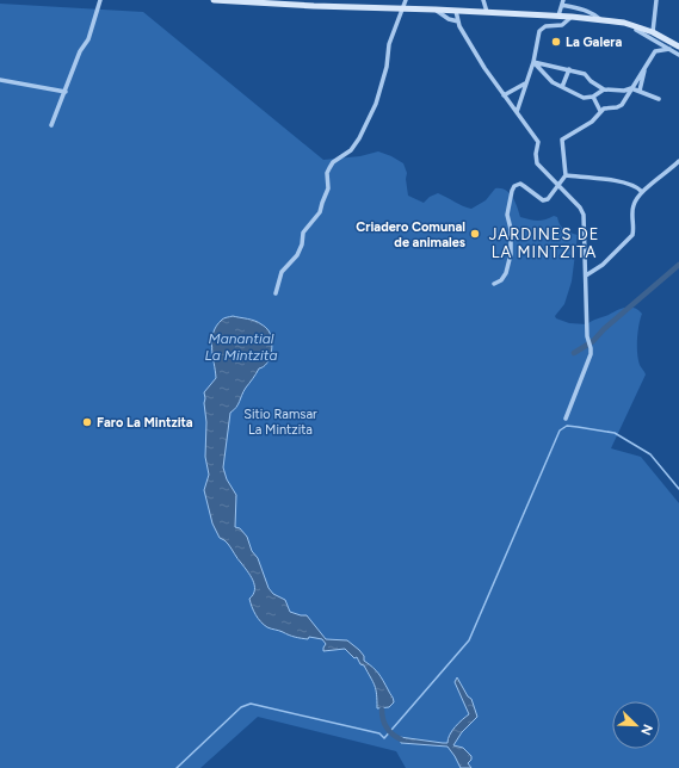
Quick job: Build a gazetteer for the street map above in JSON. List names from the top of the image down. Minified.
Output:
{"districts":["JARDINES DE LA MINTZITA"],"water":["Manantial La Mintzita"],"parks":["Sitio Ramsar La Mintzita"],"places":["La Galera","Criadero Comunal de animales","Faro La Mintzita"],"north":"bottom right"}
